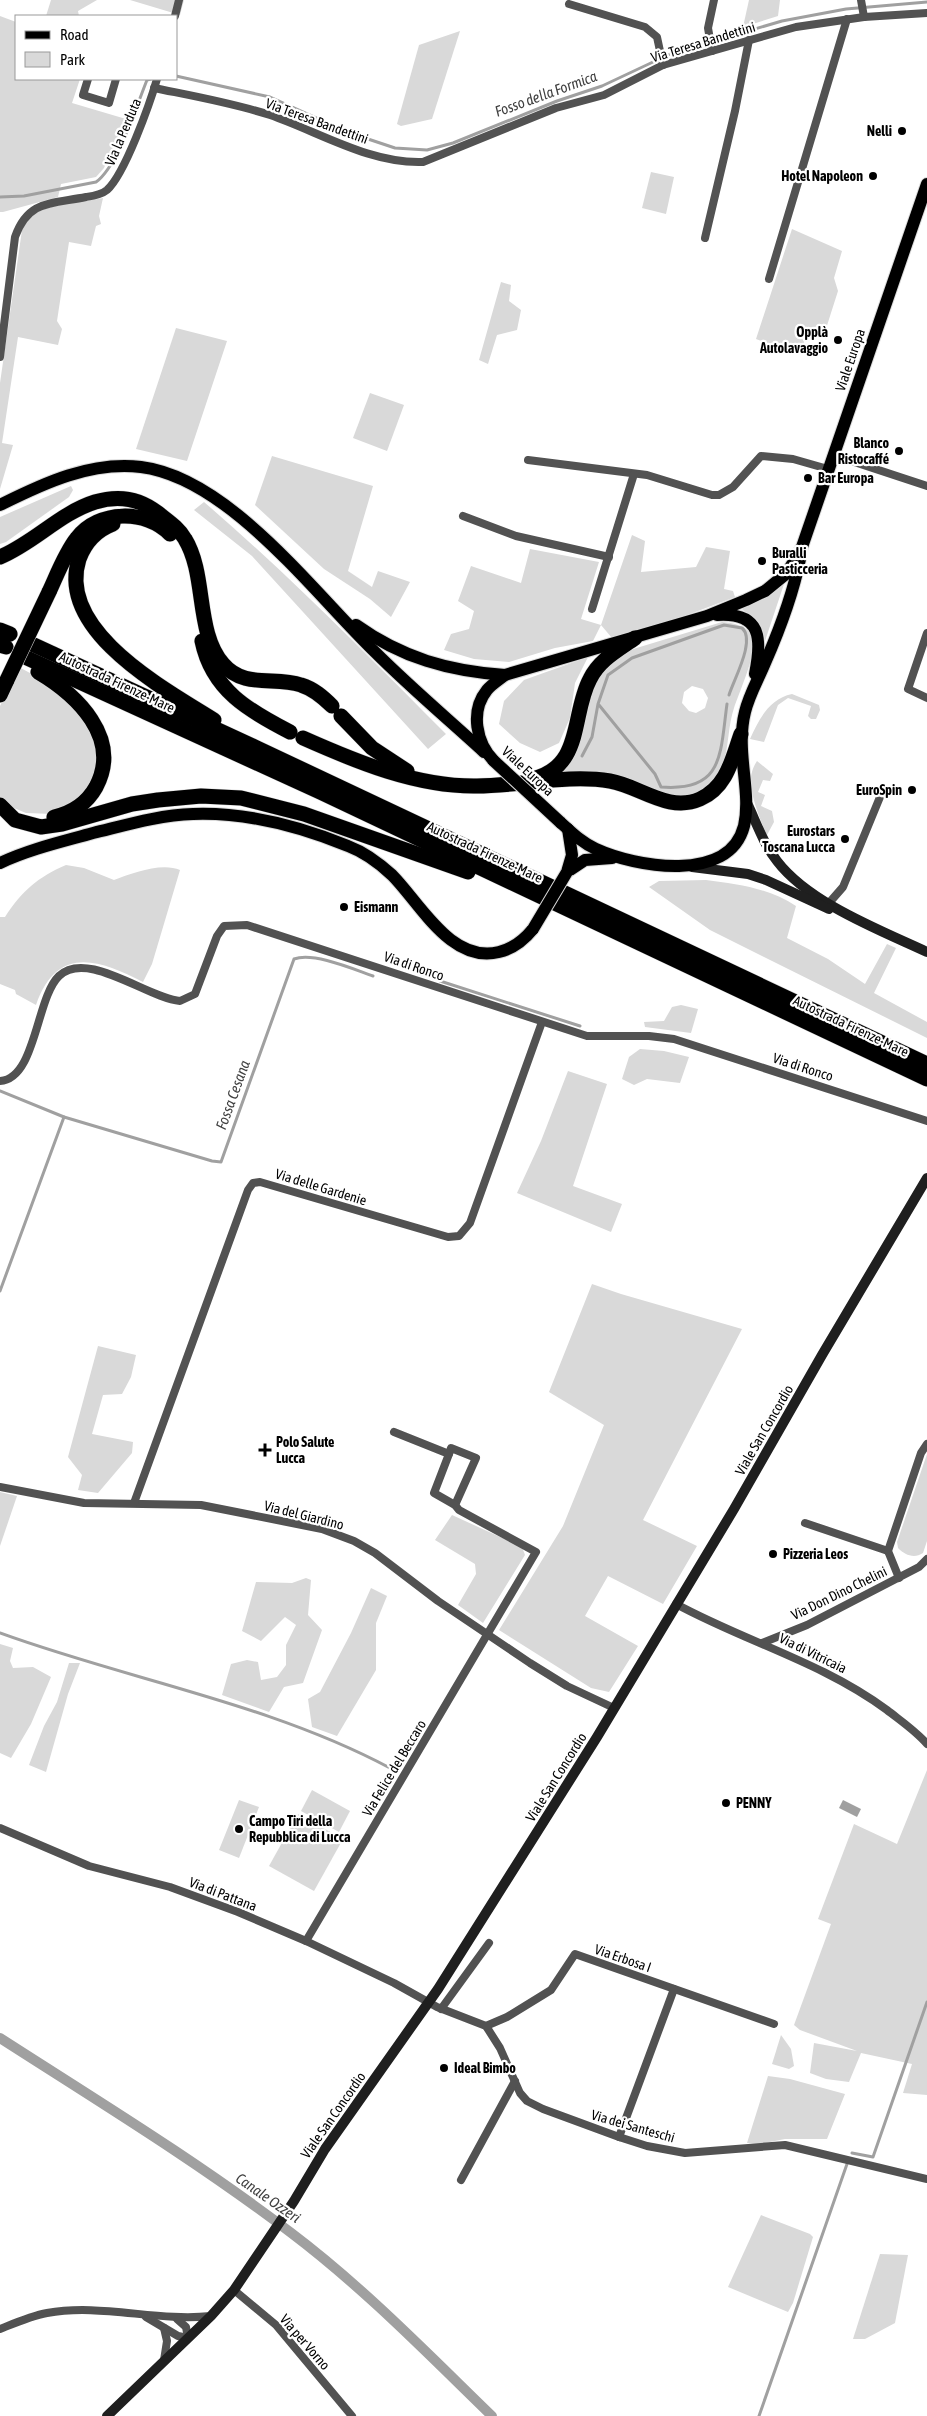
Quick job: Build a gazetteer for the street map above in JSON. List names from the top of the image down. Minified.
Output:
{"streets":{"highway":["Autostrada Firenze-Mare"],"main road":["Viale Europa","Viale San Concordio"],"street":["Via Teresa Bandettini","Via la Perduta","Via di Ronco","Via delle Gardenie","Via del Giardino","Via Don Dino Chelini","Via di Vitricaia","Via Felice del Beccaro","Via di Pattana","Via Erbosa I","Via dei Santeschi","Via per Vorno"]},"crossings":[["Via Teresa Bandettini","Via la Perduta"],["Via di Ronco","Via delle Gardenie"],["Via delle Gardenie","Via del Giardino"],["Viale San Concordio","Via del Giardino"],["Viale San Concordio","Via di Vitricaia"],["Viale San Concordio","Via di Pattana"],["Viale San Concordio","Via per Vorno"],["Via del Giardino","Via Felice del Beccaro"],["Via Don Dino Chelini","Via di Vitricaia"],["Via Felice del Beccaro","Via di Pattana"],["Via Erbosa I","Via dei Santeschi"]],"water":["Fosso della Formica","Fossa Cesana","Canale Ozzeri"],"places":{"other":["Nelli","Hotel Napoleon","Opplà Autolavaggio","Blanco Ristocaffé","Bar Europa","Buralli Pasticceria","EuroSpin","Eurostars Toscana Lucca","Eismann","Pizzeria Leos","PENNY","Campo Tiri della Repubblica di Lucca","Ideal Bimbo"],"health":["Polo Salute Lucca"]},"legend":["Road","Park"]}
